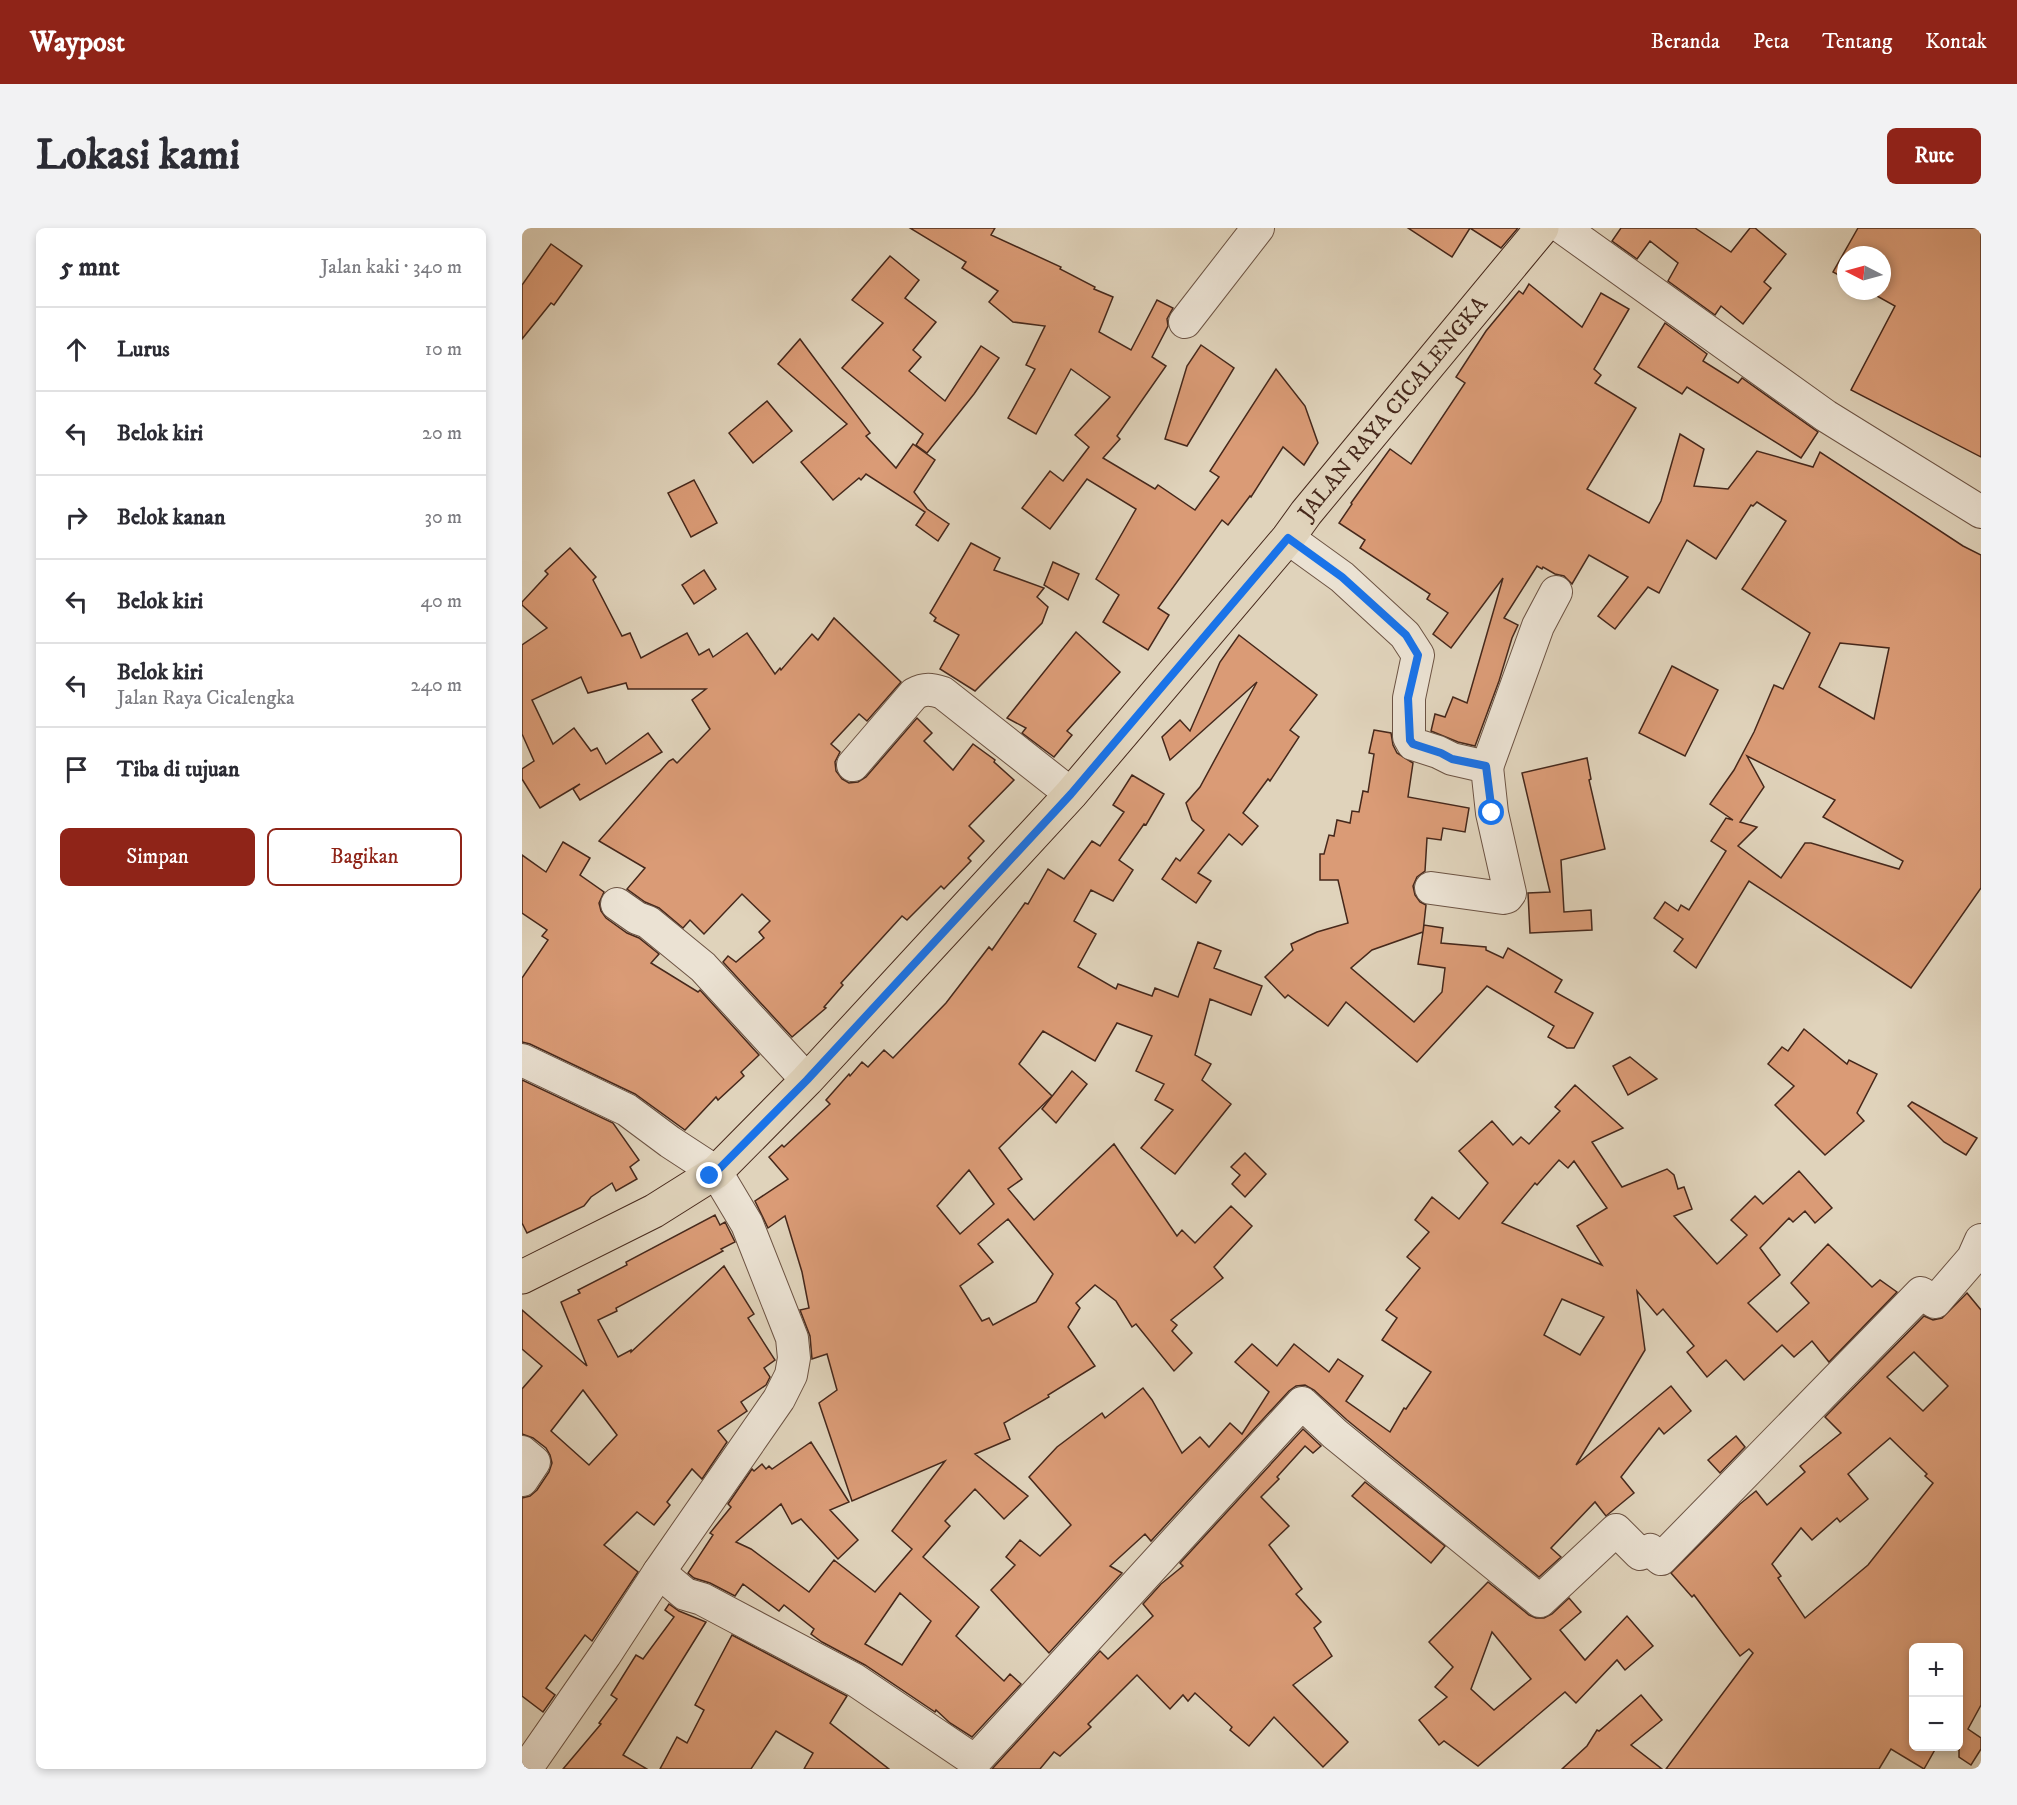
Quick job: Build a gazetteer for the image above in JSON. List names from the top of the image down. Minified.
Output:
{"streets":{"main road":["JALAN RAYA CICALENGKA"]},"north":"left","page":{"header":"Waypost","nav":["Beranda","Peta","Tentang","Kontak"],"buttons":["Rute",["Simpan","Bagikan"]],"title":"Lokasi kami","heading":["5 mnt","Jalan kaki · 340 m"],"list":[["Lurus","10 m"],["Belok kiri","20 m"],["Belok kanan","30 m"],["Belok kiri","40 m"],["Belok kiri","Jalan Raya Cicalengka","240 m"],"Tiba di tujuan"],"map_buttons":["+","−"]}}
